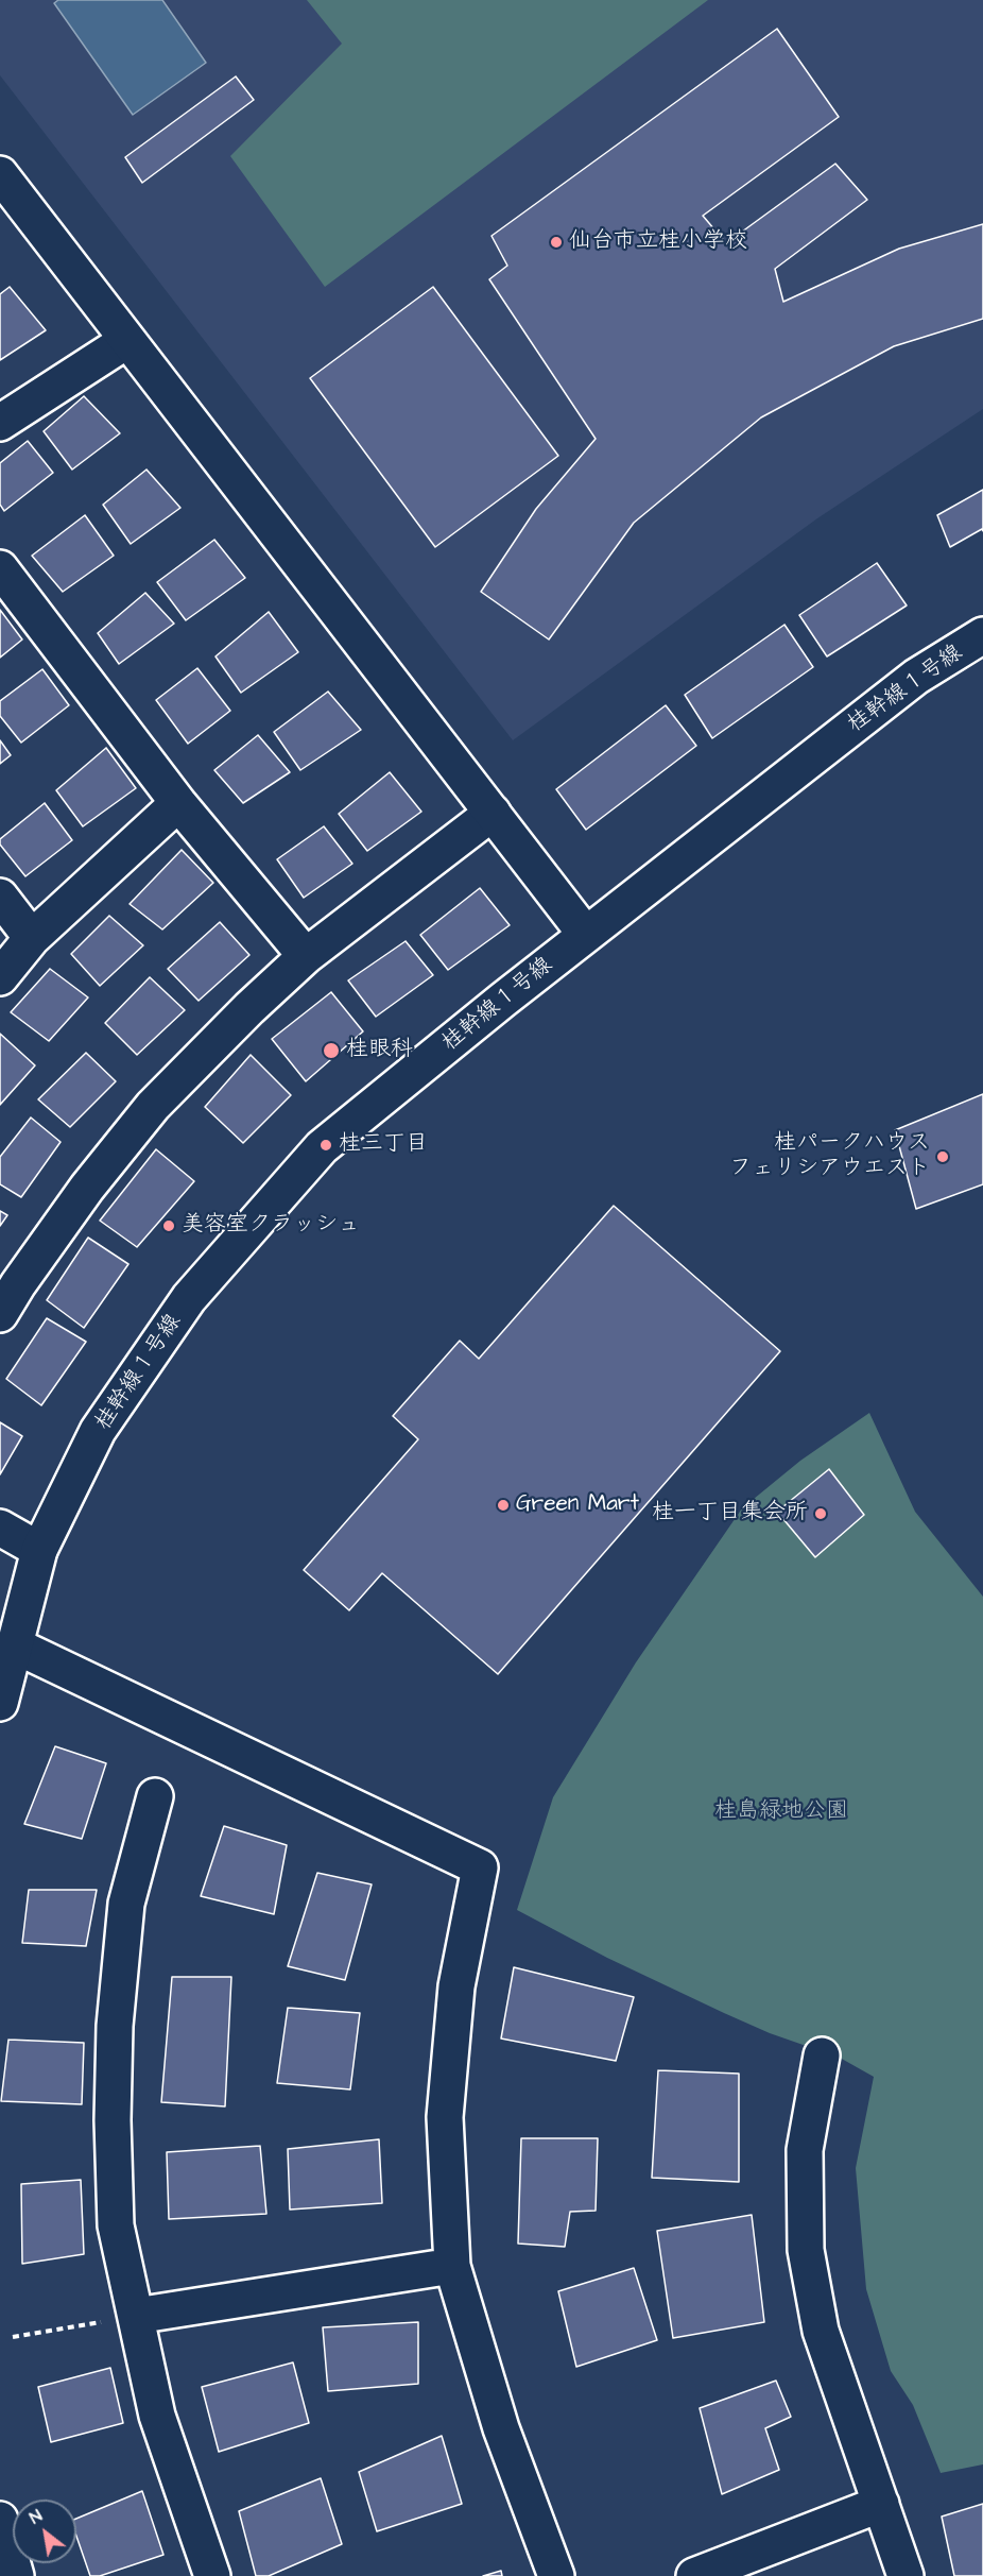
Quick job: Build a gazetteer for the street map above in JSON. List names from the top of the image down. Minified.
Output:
{"streets":{"street":["桂幹線１号線"]},"parks":["桂島緑地公園"],"places":["仙台市立桂小学校","桂眼科","桂三丁目","桂パークハウス フェリシアウエスト","美容室クラッシュ","Green Mart","桂一丁目集会所"],"north":"top left"}
